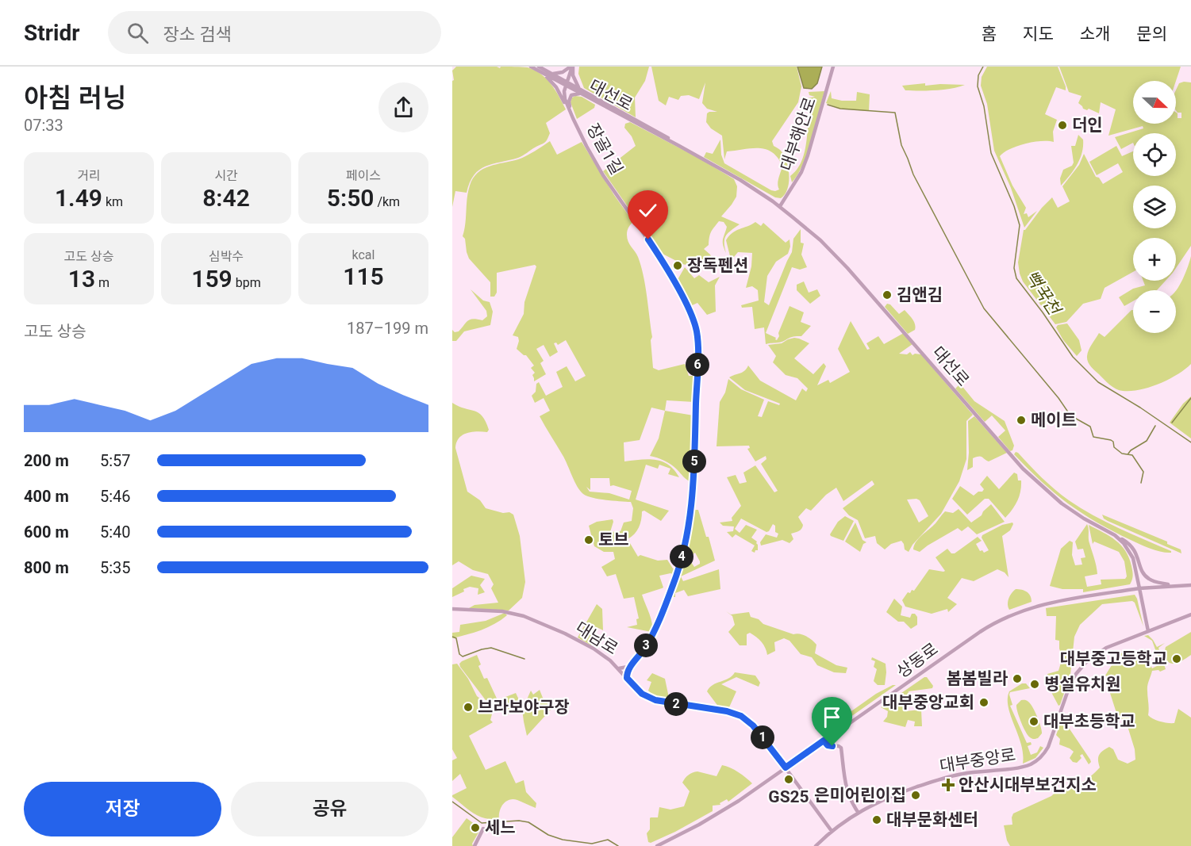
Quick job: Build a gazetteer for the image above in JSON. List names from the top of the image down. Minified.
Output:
{"streets":{"street":["대선로","대부해안로","장골1길","대남로","상동로","대부중앙로"]},"crossings":[["대선로","대부해안로"],["대선로","장골1길"],["대선로","상동로"],["장골1길","대남로"],["대남로","상동로"],["대남로","대부중앙로"]],"water":["뻑꾹천"],"places":{"other":["더인","장독펜션","김앤김","메이트","토브","대부중고등학교","봄봄빌라","병설유치원","대부중앙교회","브라보야구장","대부초등학교","GS25","은미어린이집","대부문화센터","세느"],"health":["안산시대부보건지소"]},"north":"right","page":{"header":"Stridr","search":"장소 검색","nav":["홈","지도","소개","문의"],"heading":["아침 러닝","07:33"],"map_buttons":["+","−"],"stats":[["거리","1.49 km"],["시간","8:42"],["페이스","5:50 /km"],["고도 상승","13 m"],["심박수","159 bpm"],["kcal","115"]],"chart":["고도 상승","187–199 m"],"pins":["6","5","4","3","2","1"],"list":[{"name":"200 m","note":"5:57"},{"name":"400 m","note":"5:46"},{"name":"600 m","note":"5:40"},{"name":"800 m","note":"5:35"}],"buttons":["저장","공유"]}}
